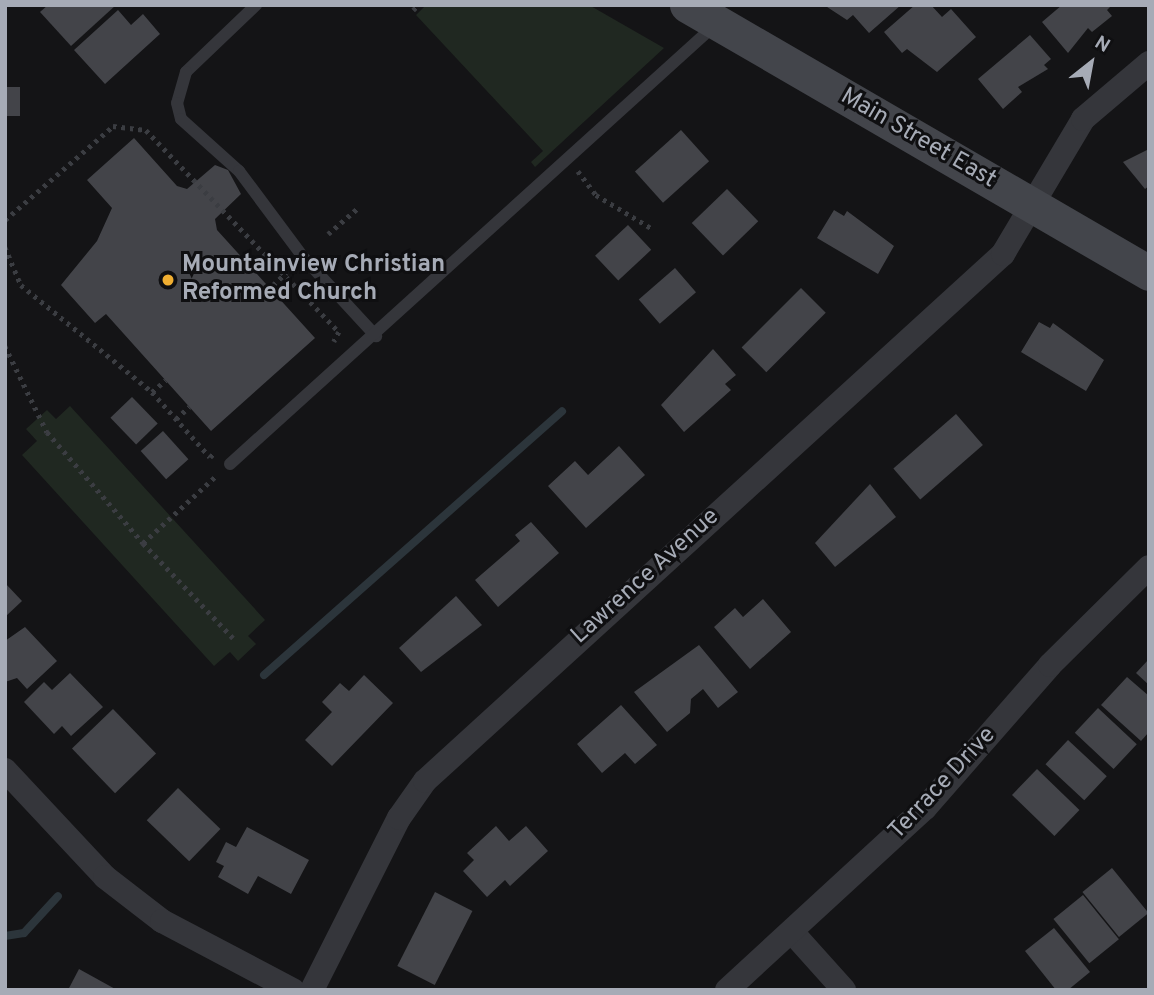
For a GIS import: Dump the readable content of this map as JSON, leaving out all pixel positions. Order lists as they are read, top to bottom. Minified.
{"streets":{"main road":["Main Street East"],"street":["Lawrence Avenue","Terrace Drive"]},"crossings":[["Main Street East","Lawrence Avenue"]],"places":["Mountainview Christian Reformed Church"],"north":"top right"}
